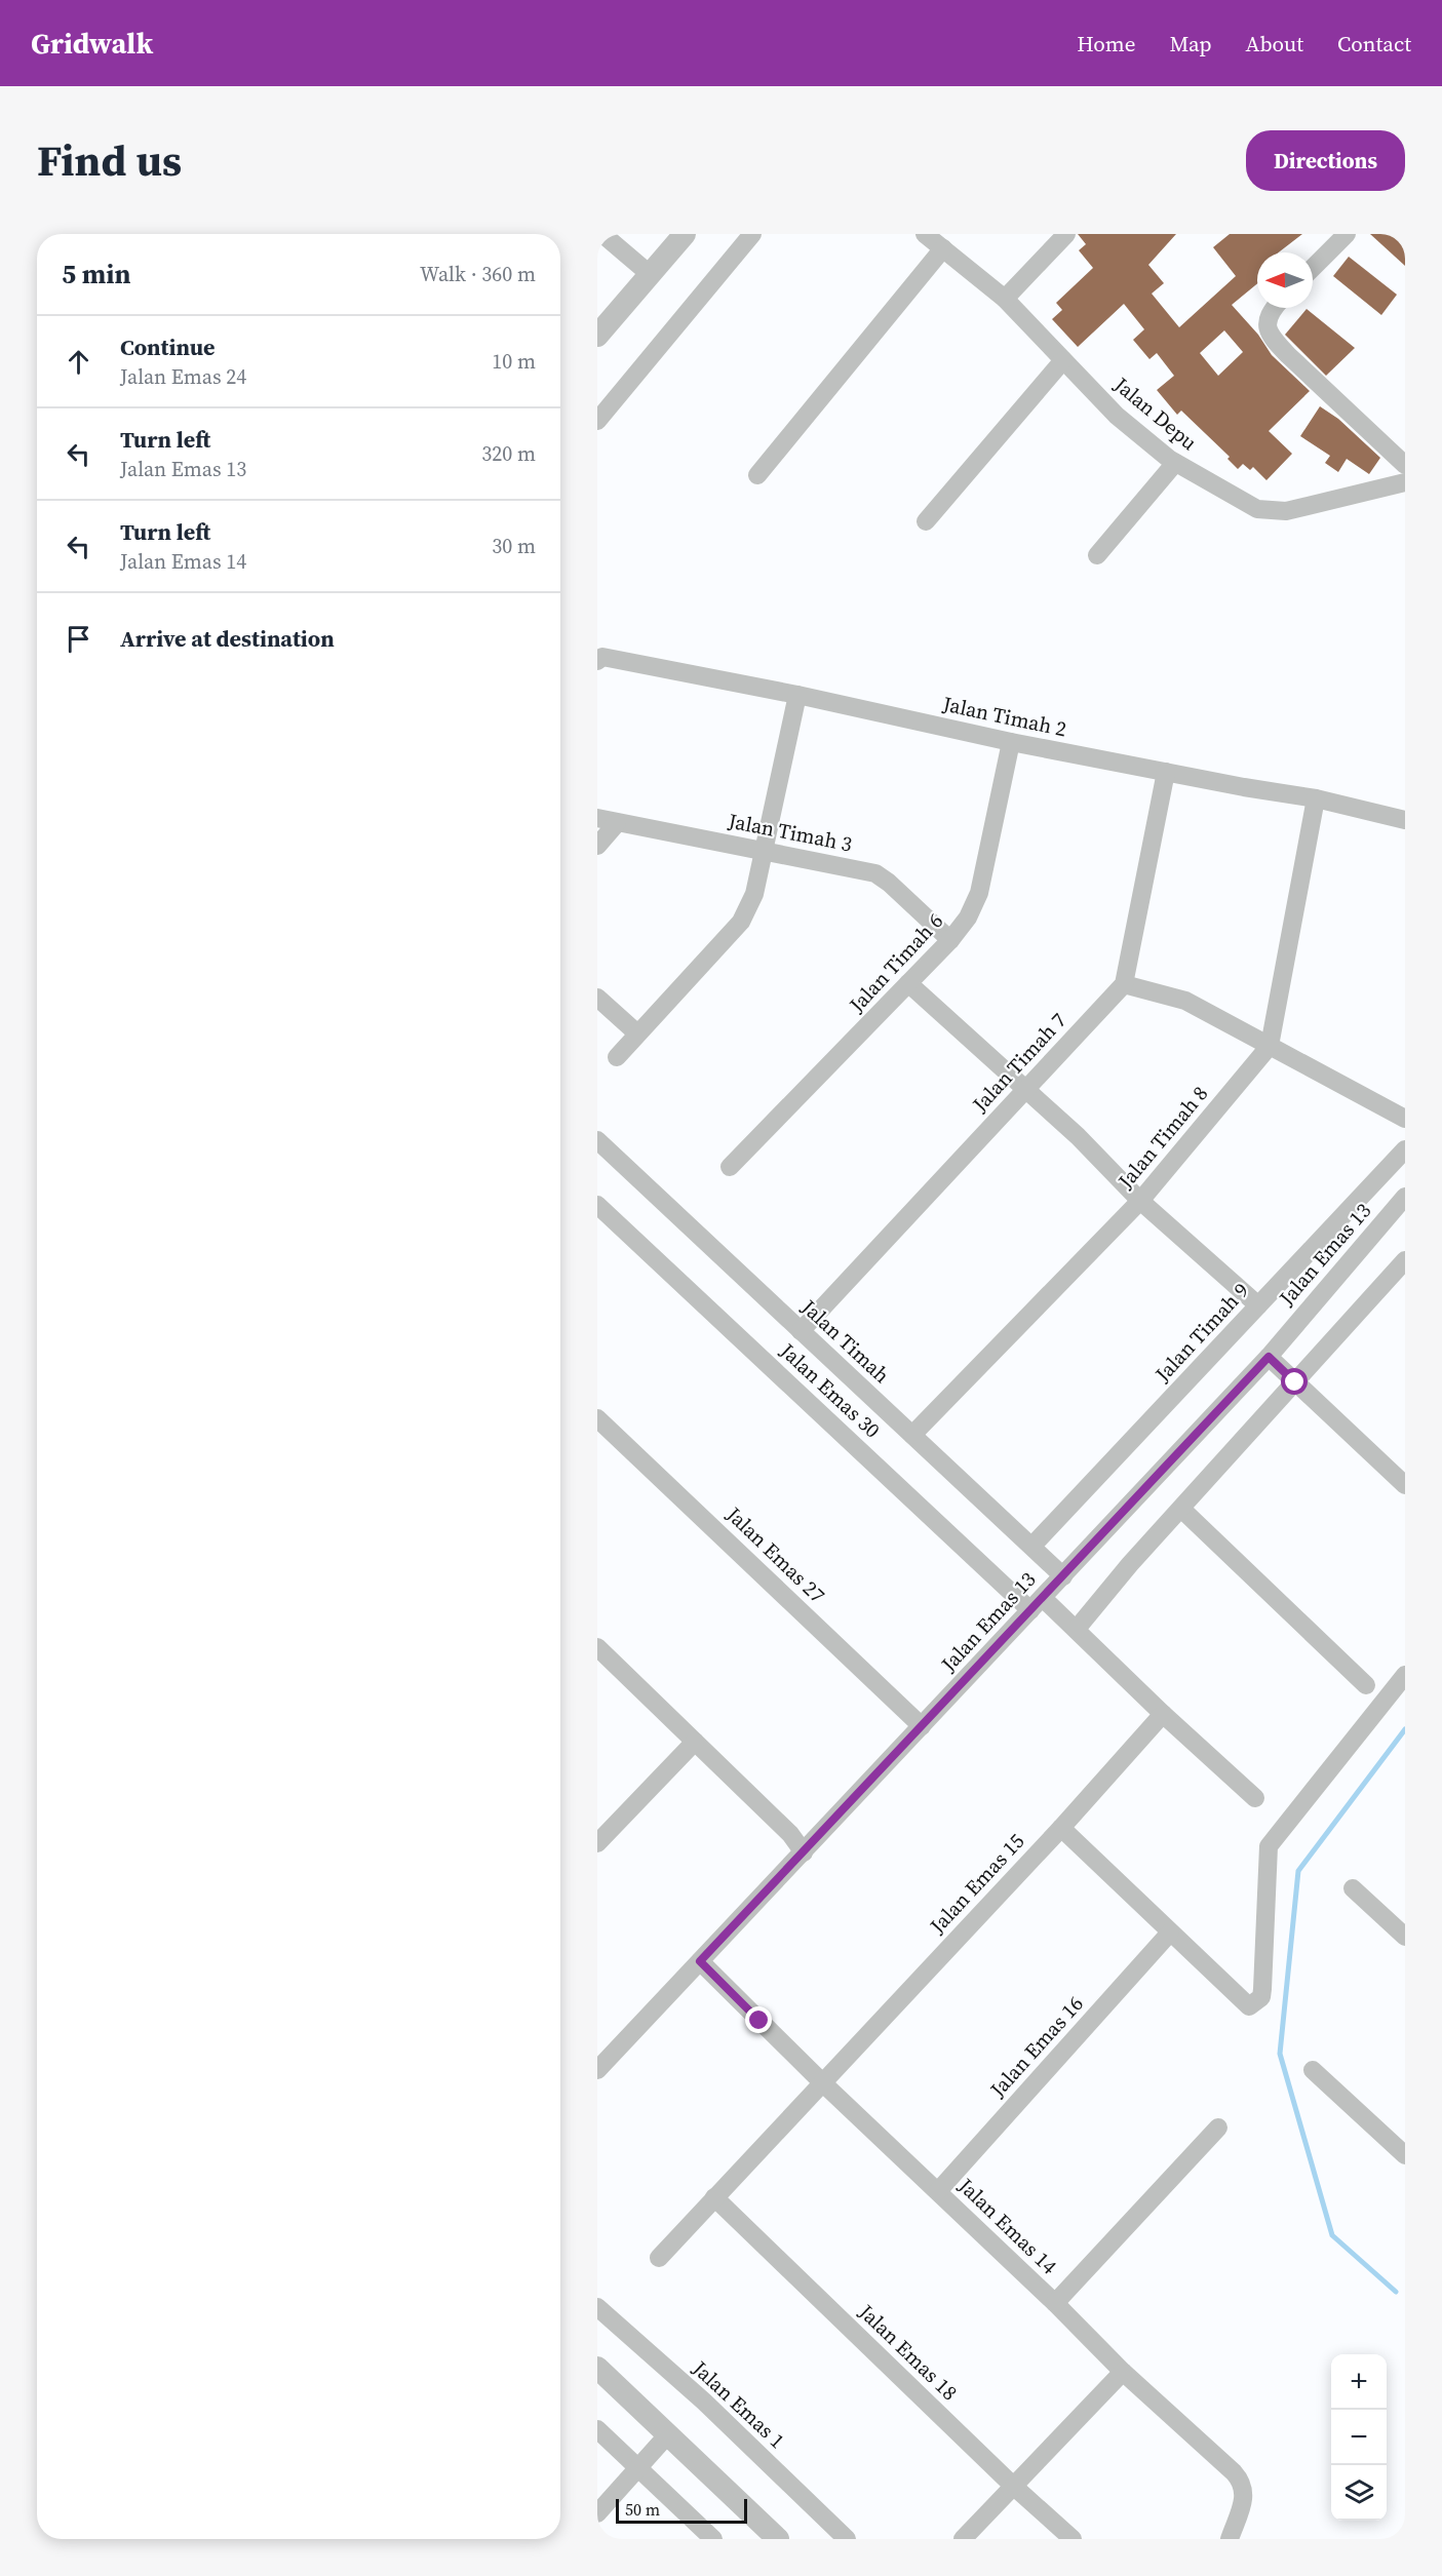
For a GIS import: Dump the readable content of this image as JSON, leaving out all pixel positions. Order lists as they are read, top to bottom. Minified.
{"streets":{"street":["Jalan Depu","Jalan Timah 2","Jalan Timah 3","Jalan Timah 6","Jalan Timah 7","Jalan Timah 8","Jalan Emas 13","Jalan Timah 9","Jalan Timah","Jalan Emas 30","Jalan Emas 27","Jalan Emas 15","Jalan Emas 16","Jalan Emas 14","Jalan Emas 18","Jalan Emas 1"]},"crossings":[["Jalan Timah 2","Jalan Timah 6"],["Jalan Timah 2","Jalan Timah 8"],["Jalan Timah 3","Jalan Timah 6"],["Jalan Timah 7","Jalan Timah"],["Jalan Timah 8","Jalan Timah"],["Jalan Emas 13","Jalan Timah"],["Jalan Emas 13","Jalan Emas 30"],["Jalan Emas 13","Jalan Emas 27"],["Jalan Emas 13","Jalan Emas 14"],["Jalan Timah 9","Jalan Timah"],["Jalan Emas 30","Jalan Emas 15"],["Jalan Emas 15","Jalan Emas 14"],["Jalan Emas 16","Jalan Emas 14"]],"scale_bar":"50 m","north":"left","page":{"header":"Gridwalk","nav":["Home","Map","About","Contact"],"title":"Find us","buttons":"Directions","heading":["5 min","Walk · 360 m"],"list":[["Continue","Jalan Emas 24","10 m"],["Turn left","Jalan Emas 13","320 m"],["Turn left","Jalan Emas 14","30 m"],"Arrive at destination"],"map_buttons":["+","−"],"scale":"50 m"}}
